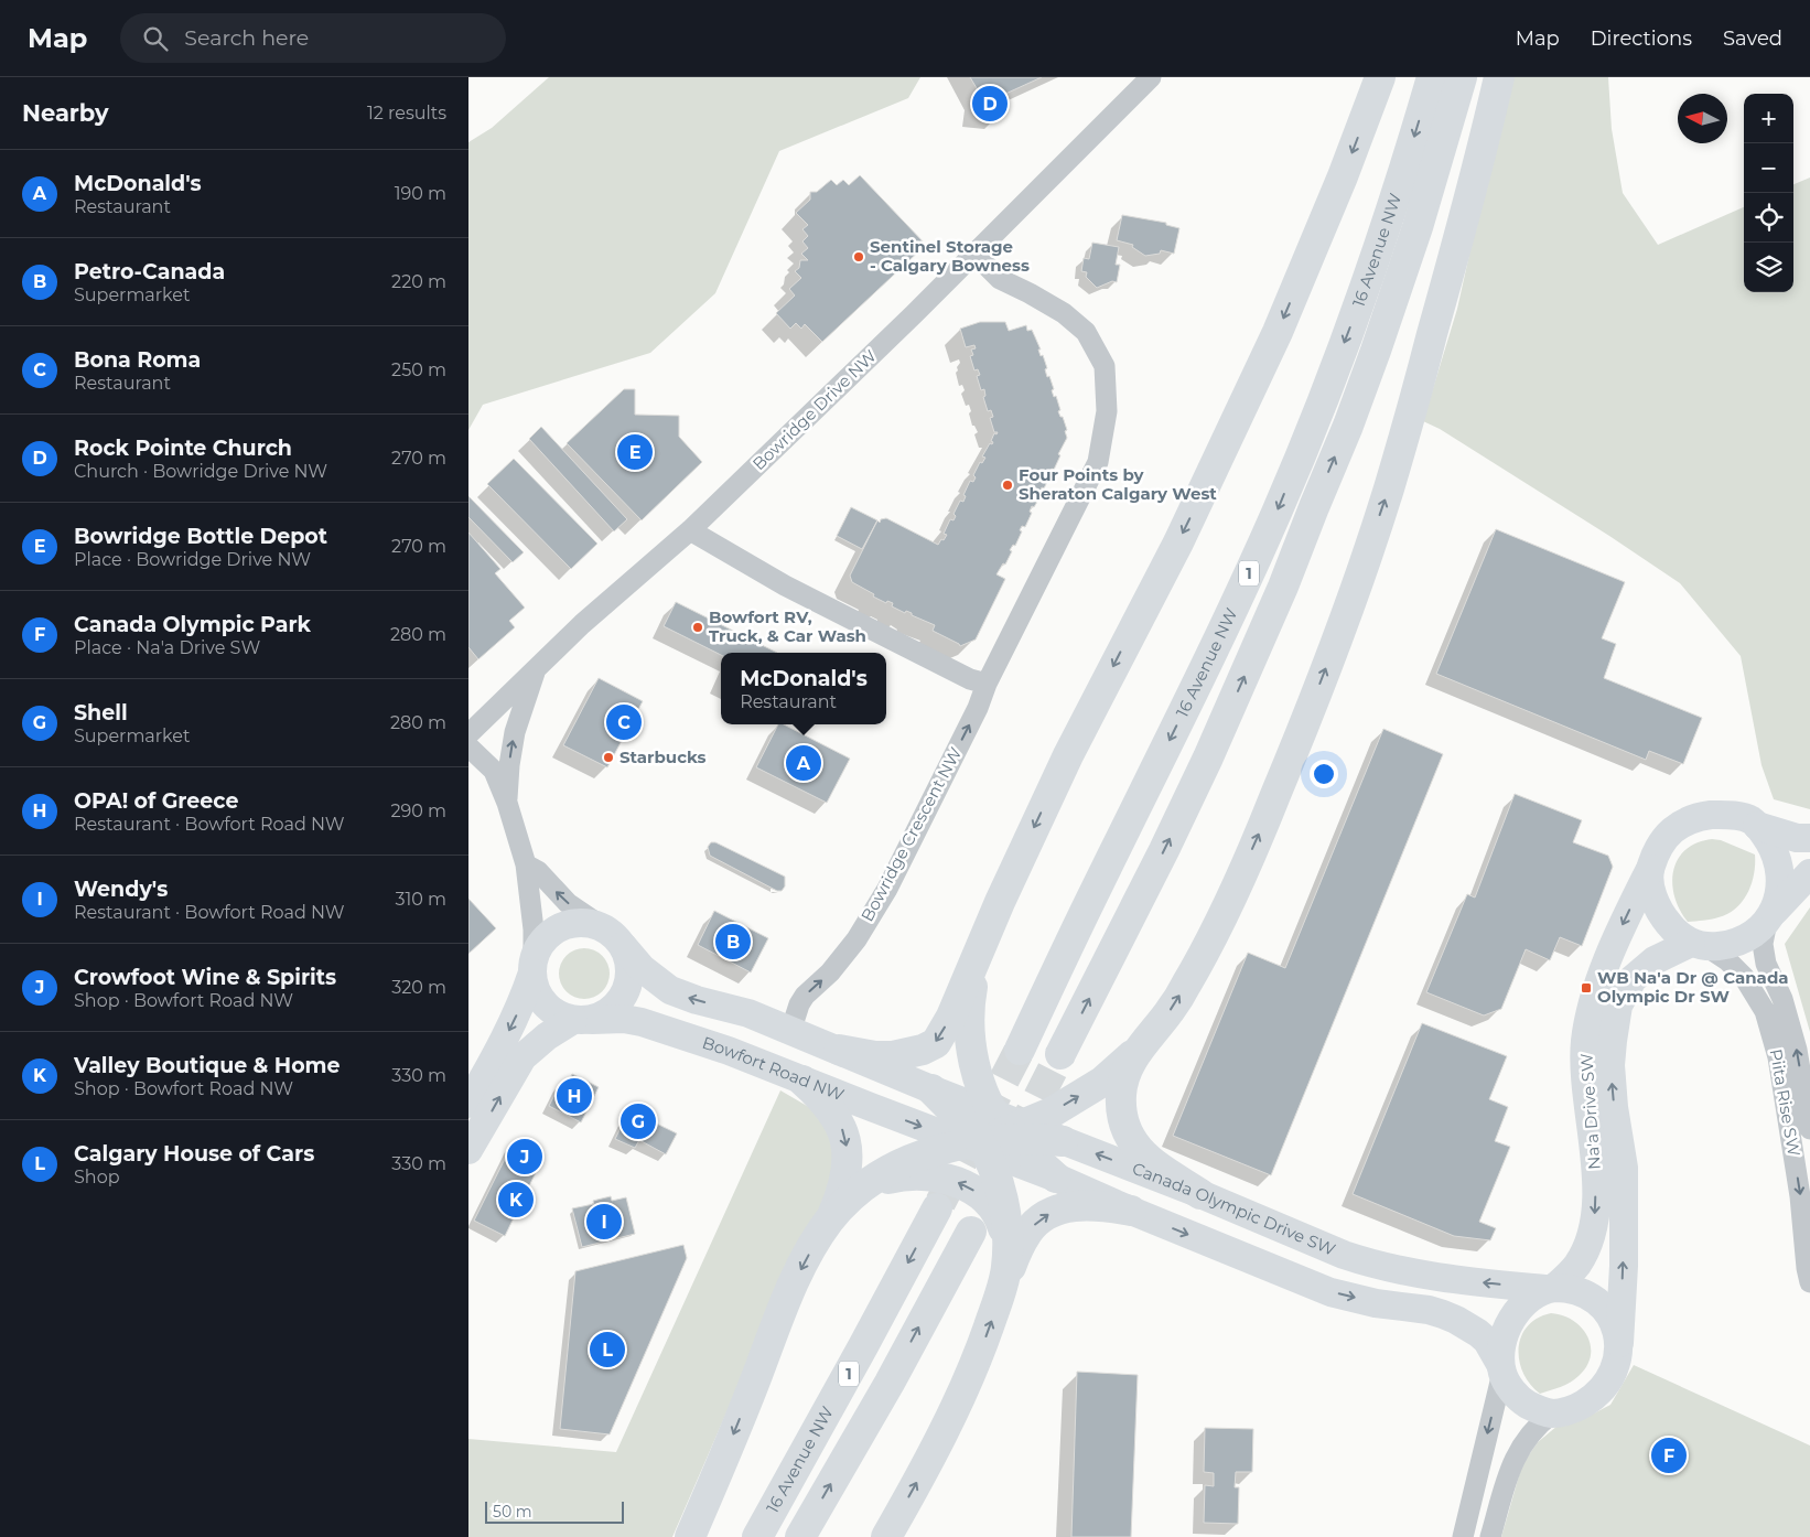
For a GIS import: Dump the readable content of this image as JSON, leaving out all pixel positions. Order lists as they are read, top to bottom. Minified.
{"streets":{"highway":["16 Avenue NW","1"],"street":["Bowridge Drive NW","Bowridge Crescent NW","Bowfort Road NW","Piita Rise SW","Na'a Drive SW","Canada Olympic Drive SW"]},"crossings":[["Bowridge Drive NW","Bowridge Crescent NW"],["Piita Rise SW","Na'a Drive SW"],["Na'a Drive SW","Canada Olympic Drive SW"]],"one_way":["Bowridge Crescent NW"],"places":{"other":["Sentinel Storage - Calgary Bowness","Four Points by Sheraton Calgary West","Bowfort RV, Truck, & Car Wash","Starbucks"],"transit":["WB Na'a Dr @ Canada Olympic Dr SW"]},"scale_bar":"50 m","north":"left","page":{"header":"Map","search":"Search here","nav":["Map","Directions","Saved"],"heading":["Nearby","12 results"],"pins":["D","E","C","A","B","H","G","J","K","I","L","F"],"map_buttons":["+","−"],"list":[{"mark":"A","name":"McDonald's","note":"Restaurant","value":"190 m"},{"mark":"B","name":"Petro-Canada","note":"Supermarket","value":"220 m"},{"mark":"C","name":"Bona Roma","note":"Restaurant","value":"250 m"},{"mark":"D","name":"Rock Pointe Church","note":"Church · Bowridge Drive NW","value":"270 m"},{"mark":"E","name":"Bowridge Bottle Depot","note":"Place · Bowridge Drive NW","value":"270 m"},{"mark":"F","name":"Canada Olympic Park","note":"Place · Na'a Drive SW","value":"280 m"},{"mark":"G","name":"Shell","note":"Supermarket","value":"280 m"},{"mark":"H","name":"OPA! of Greece","note":"Restaurant · Bowfort Road NW","value":"290 m"},{"mark":"I","name":"Wendy's","note":"Restaurant · Bowfort Road NW","value":"310 m"},{"mark":"J","name":"Crowfoot Wine & Spirits","note":"Shop · Bowfort Road NW","value":"320 m"},{"mark":"K","name":"Valley Boutique & Home","note":"Shop · Bowfort Road NW","value":"330 m"},{"mark":"L","name":"Calgary House of Cars","note":"Shop","value":"330 m"}],"popup":["McDonald's","Restaurant"],"scale":"50 m"}}
